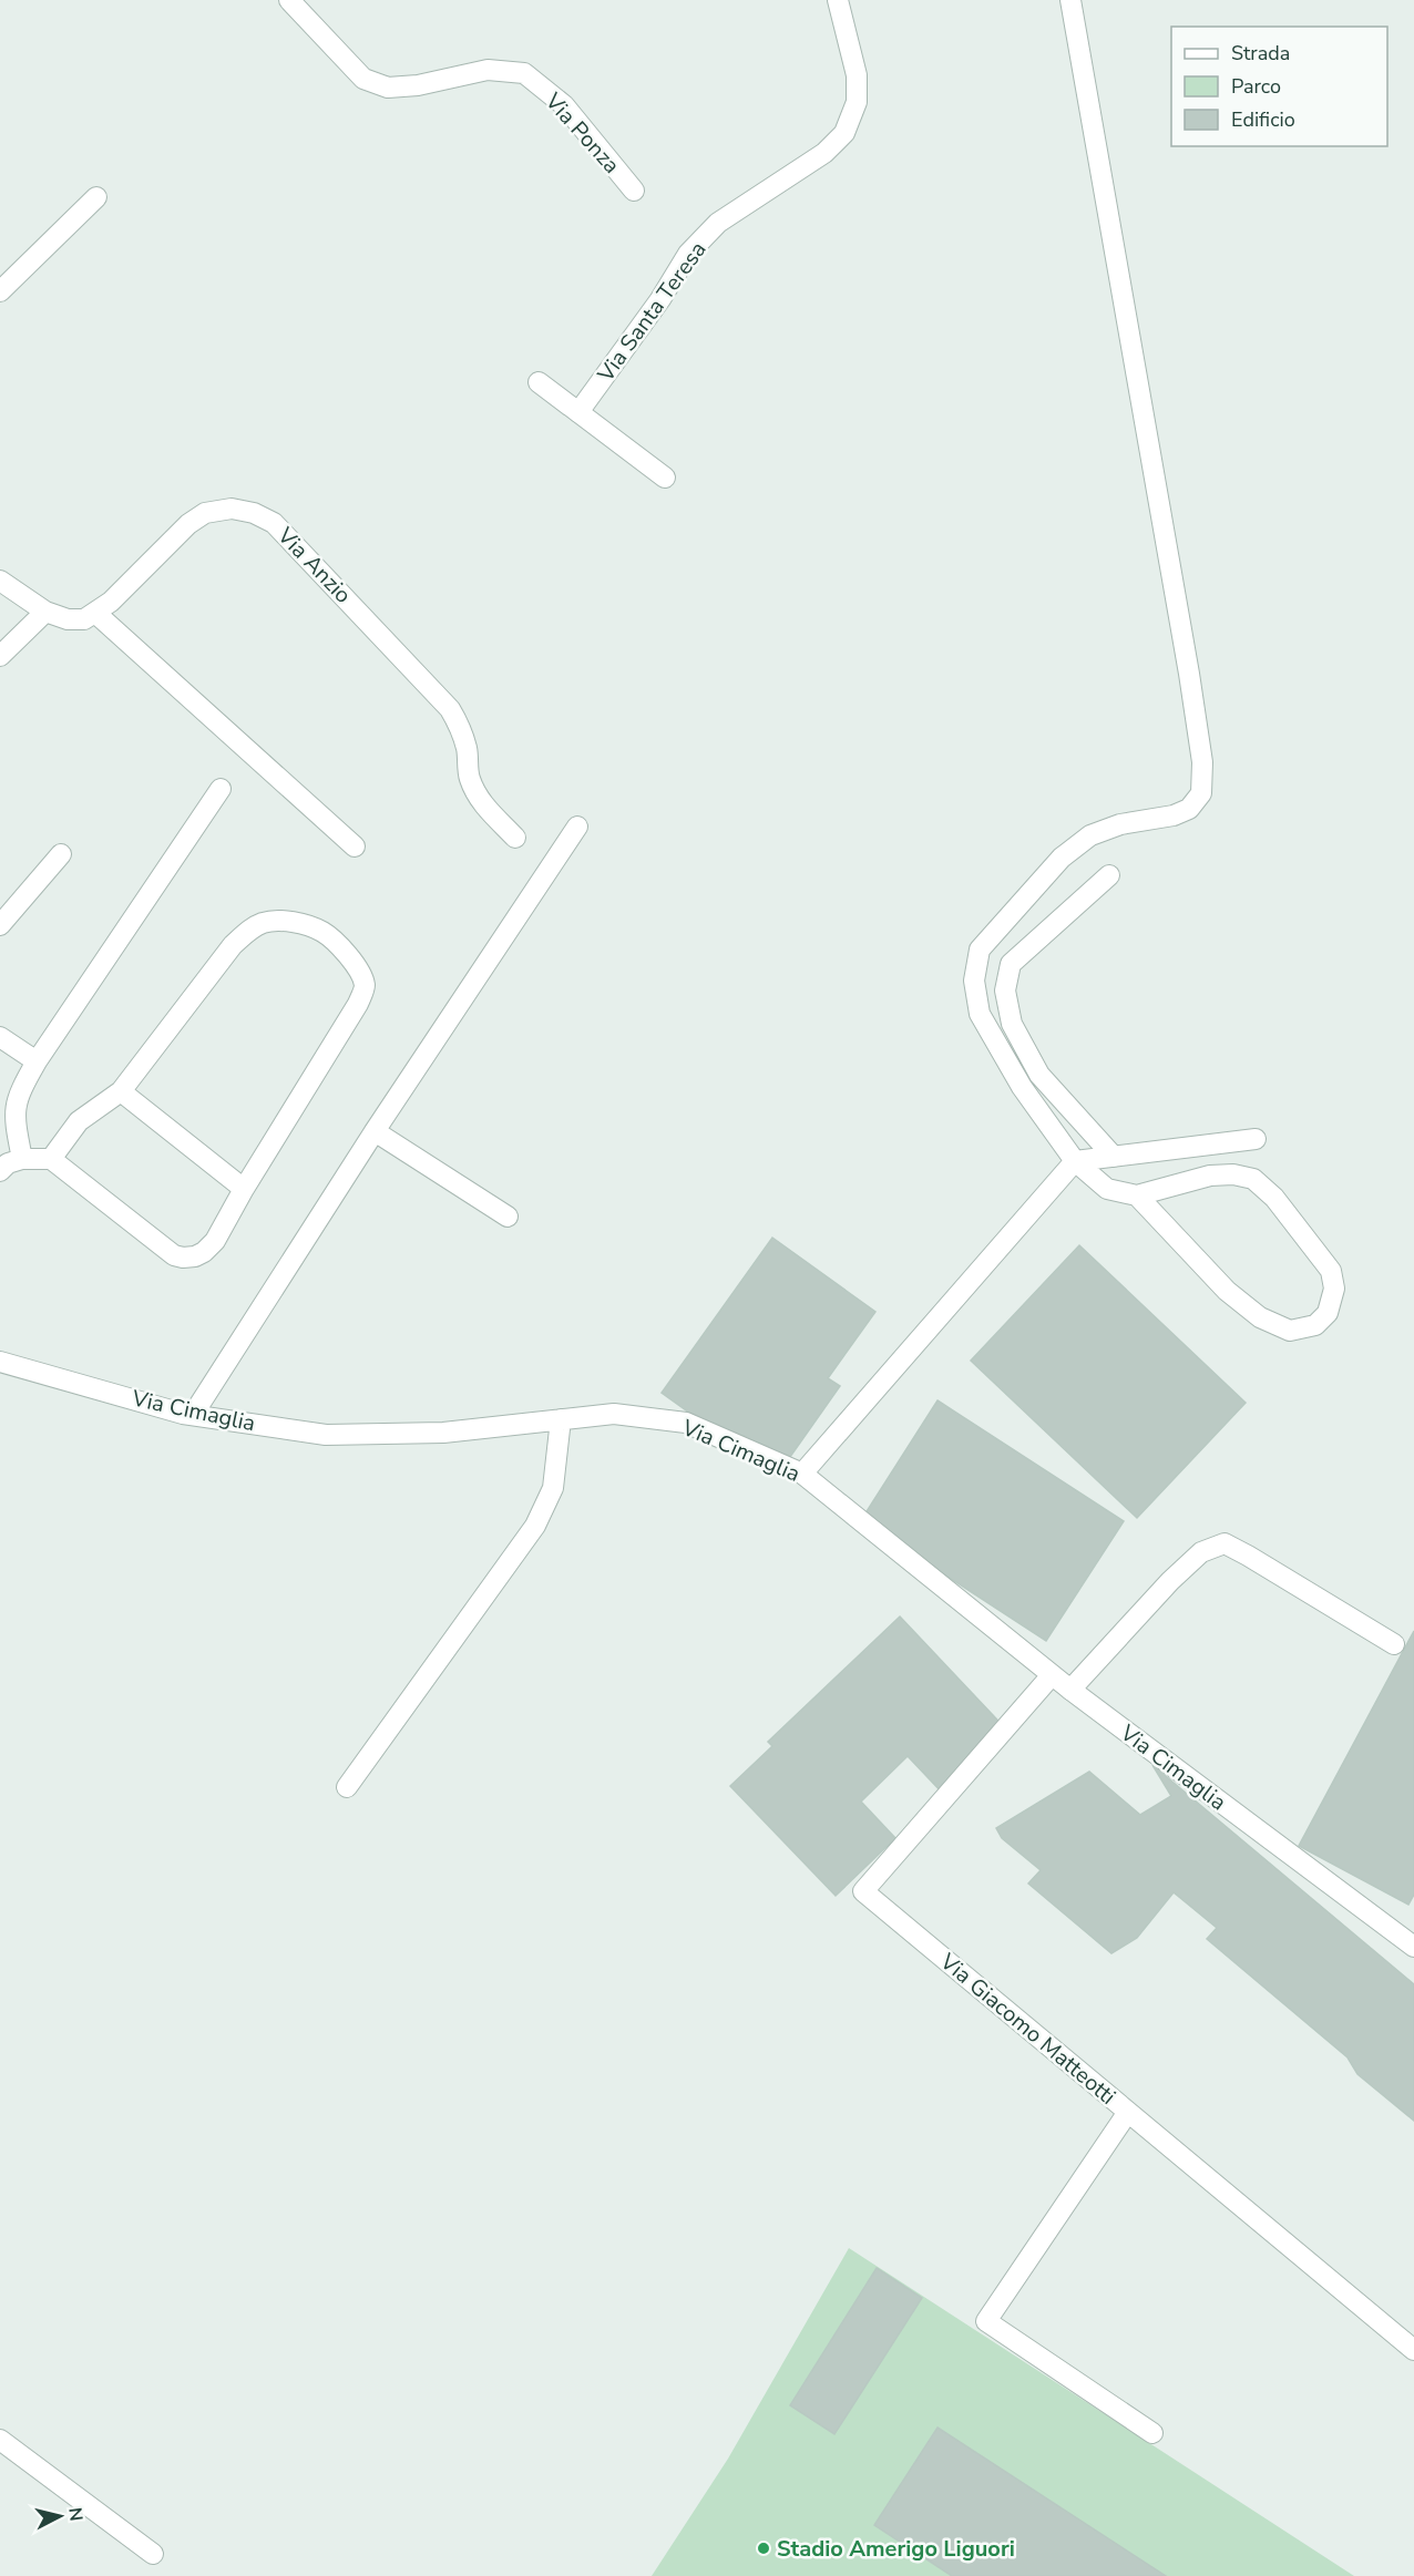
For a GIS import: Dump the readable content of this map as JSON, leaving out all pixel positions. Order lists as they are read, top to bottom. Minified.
{"streets":{"street":["Via Ponza","Via Santa Teresa","Via Anzio","Via Cimaglia","Via Giacomo Matteotti"]},"crossings":[["Via Cimaglia","Via Giacomo Matteotti"]],"places":["Stadio Amerigo Liguori"],"legend":["Strada","Parco","Edificio"],"north":"right"}
